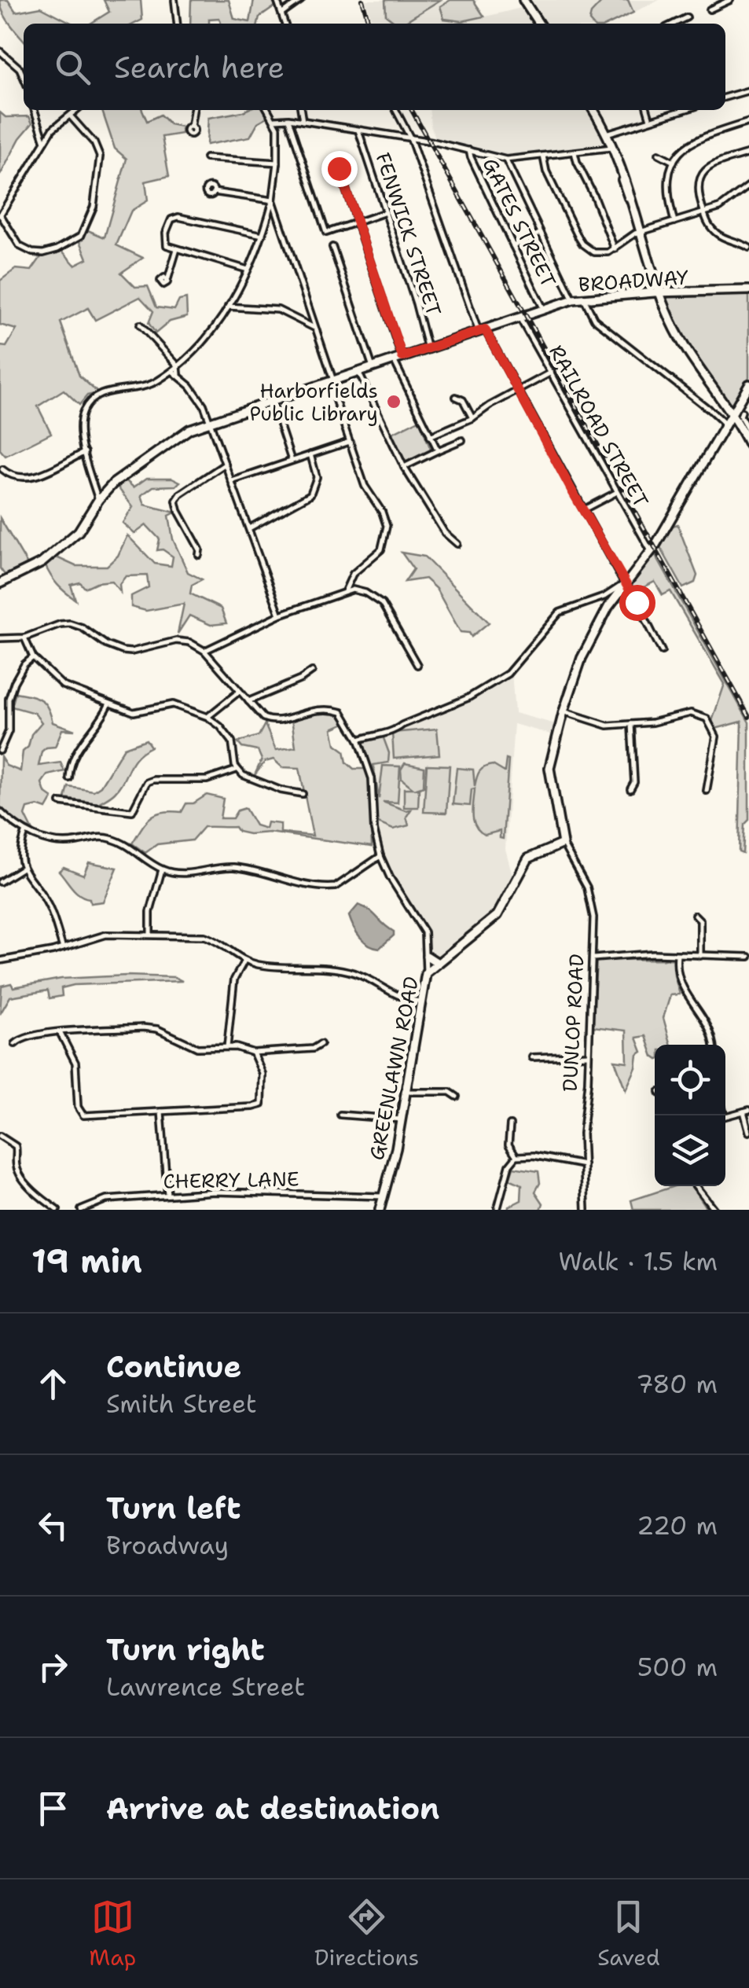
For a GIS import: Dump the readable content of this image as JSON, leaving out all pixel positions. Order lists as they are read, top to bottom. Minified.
{"streets":{"main road":["BROADWAY","GREENLAWN ROAD"],"street":["GATES STREET","FENWICK STREET","RAILROAD STREET","DUNLOP ROAD","CHERRY LANE"]},"crossings":[["GATES STREET","BROADWAY"],["FENWICK STREET","BROADWAY"],["BROADWAY","RAILROAD STREET"],["DUNLOP ROAD","GREENLAWN ROAD"],["GREENLAWN ROAD","CHERRY LANE"]],"places":["Harborfields Public Library"],"page":{"search":"Search here","heading":["19 min","Walk · 1.5 km"],"list":[["Continue","Smith Street","780 m"],["Turn left","Broadway","220 m"],["Turn right","Lawrence Street","500 m"],"Arrive at destination"],"nav":["Map","Directions","Saved"]}}
